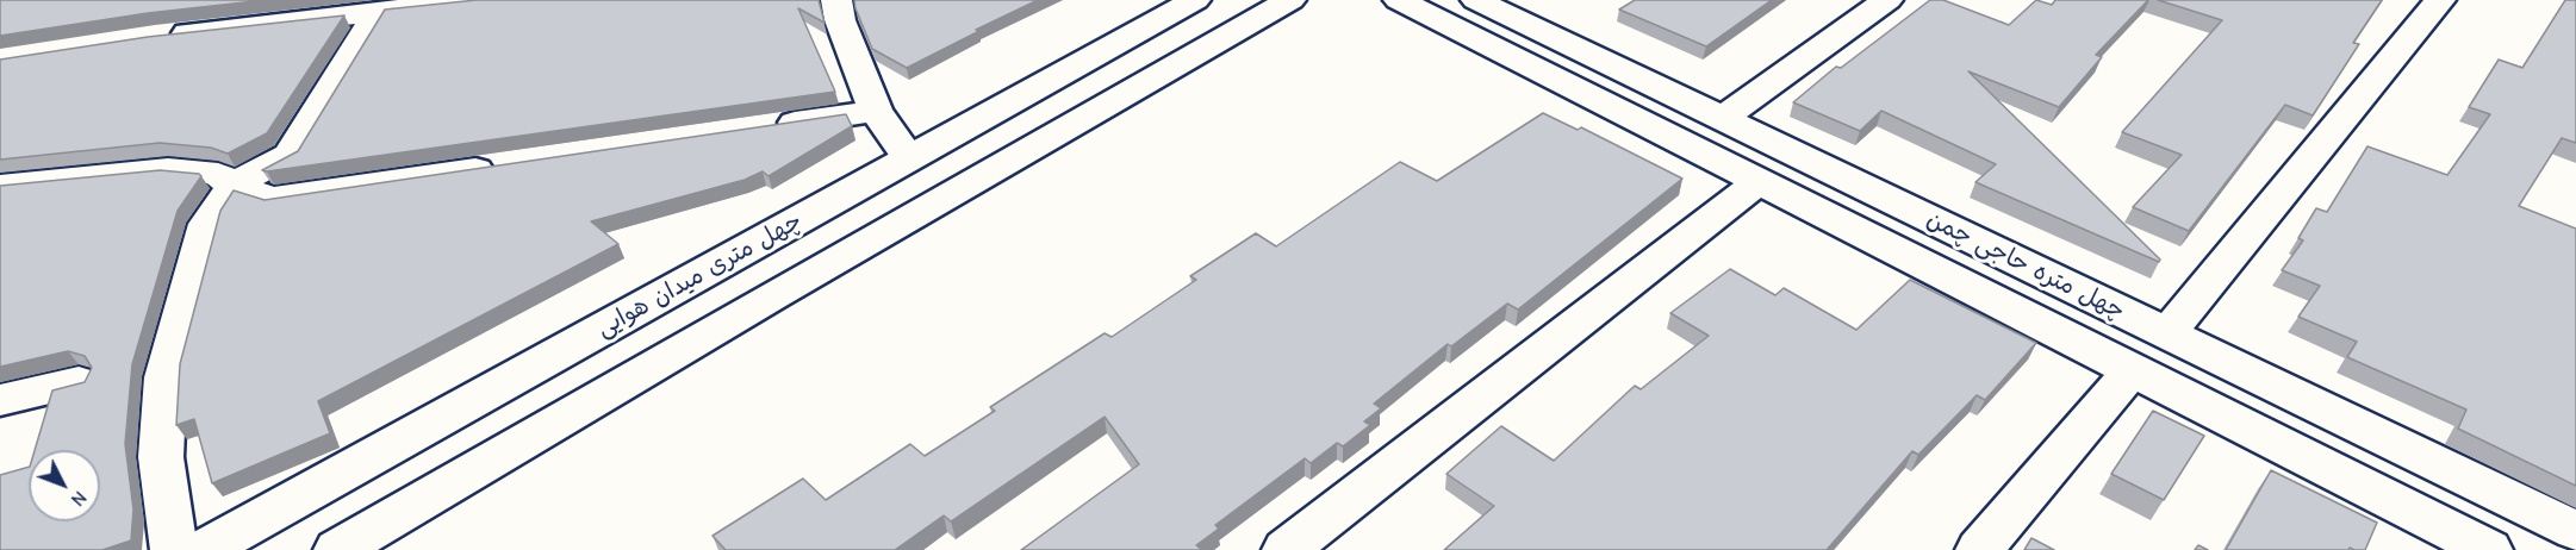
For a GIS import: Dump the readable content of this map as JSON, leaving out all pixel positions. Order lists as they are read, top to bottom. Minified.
{"streets":{"street":["چهل متره حاجی چمن","چهل متری میدان هوایی"]},"north":"bottom right"}
